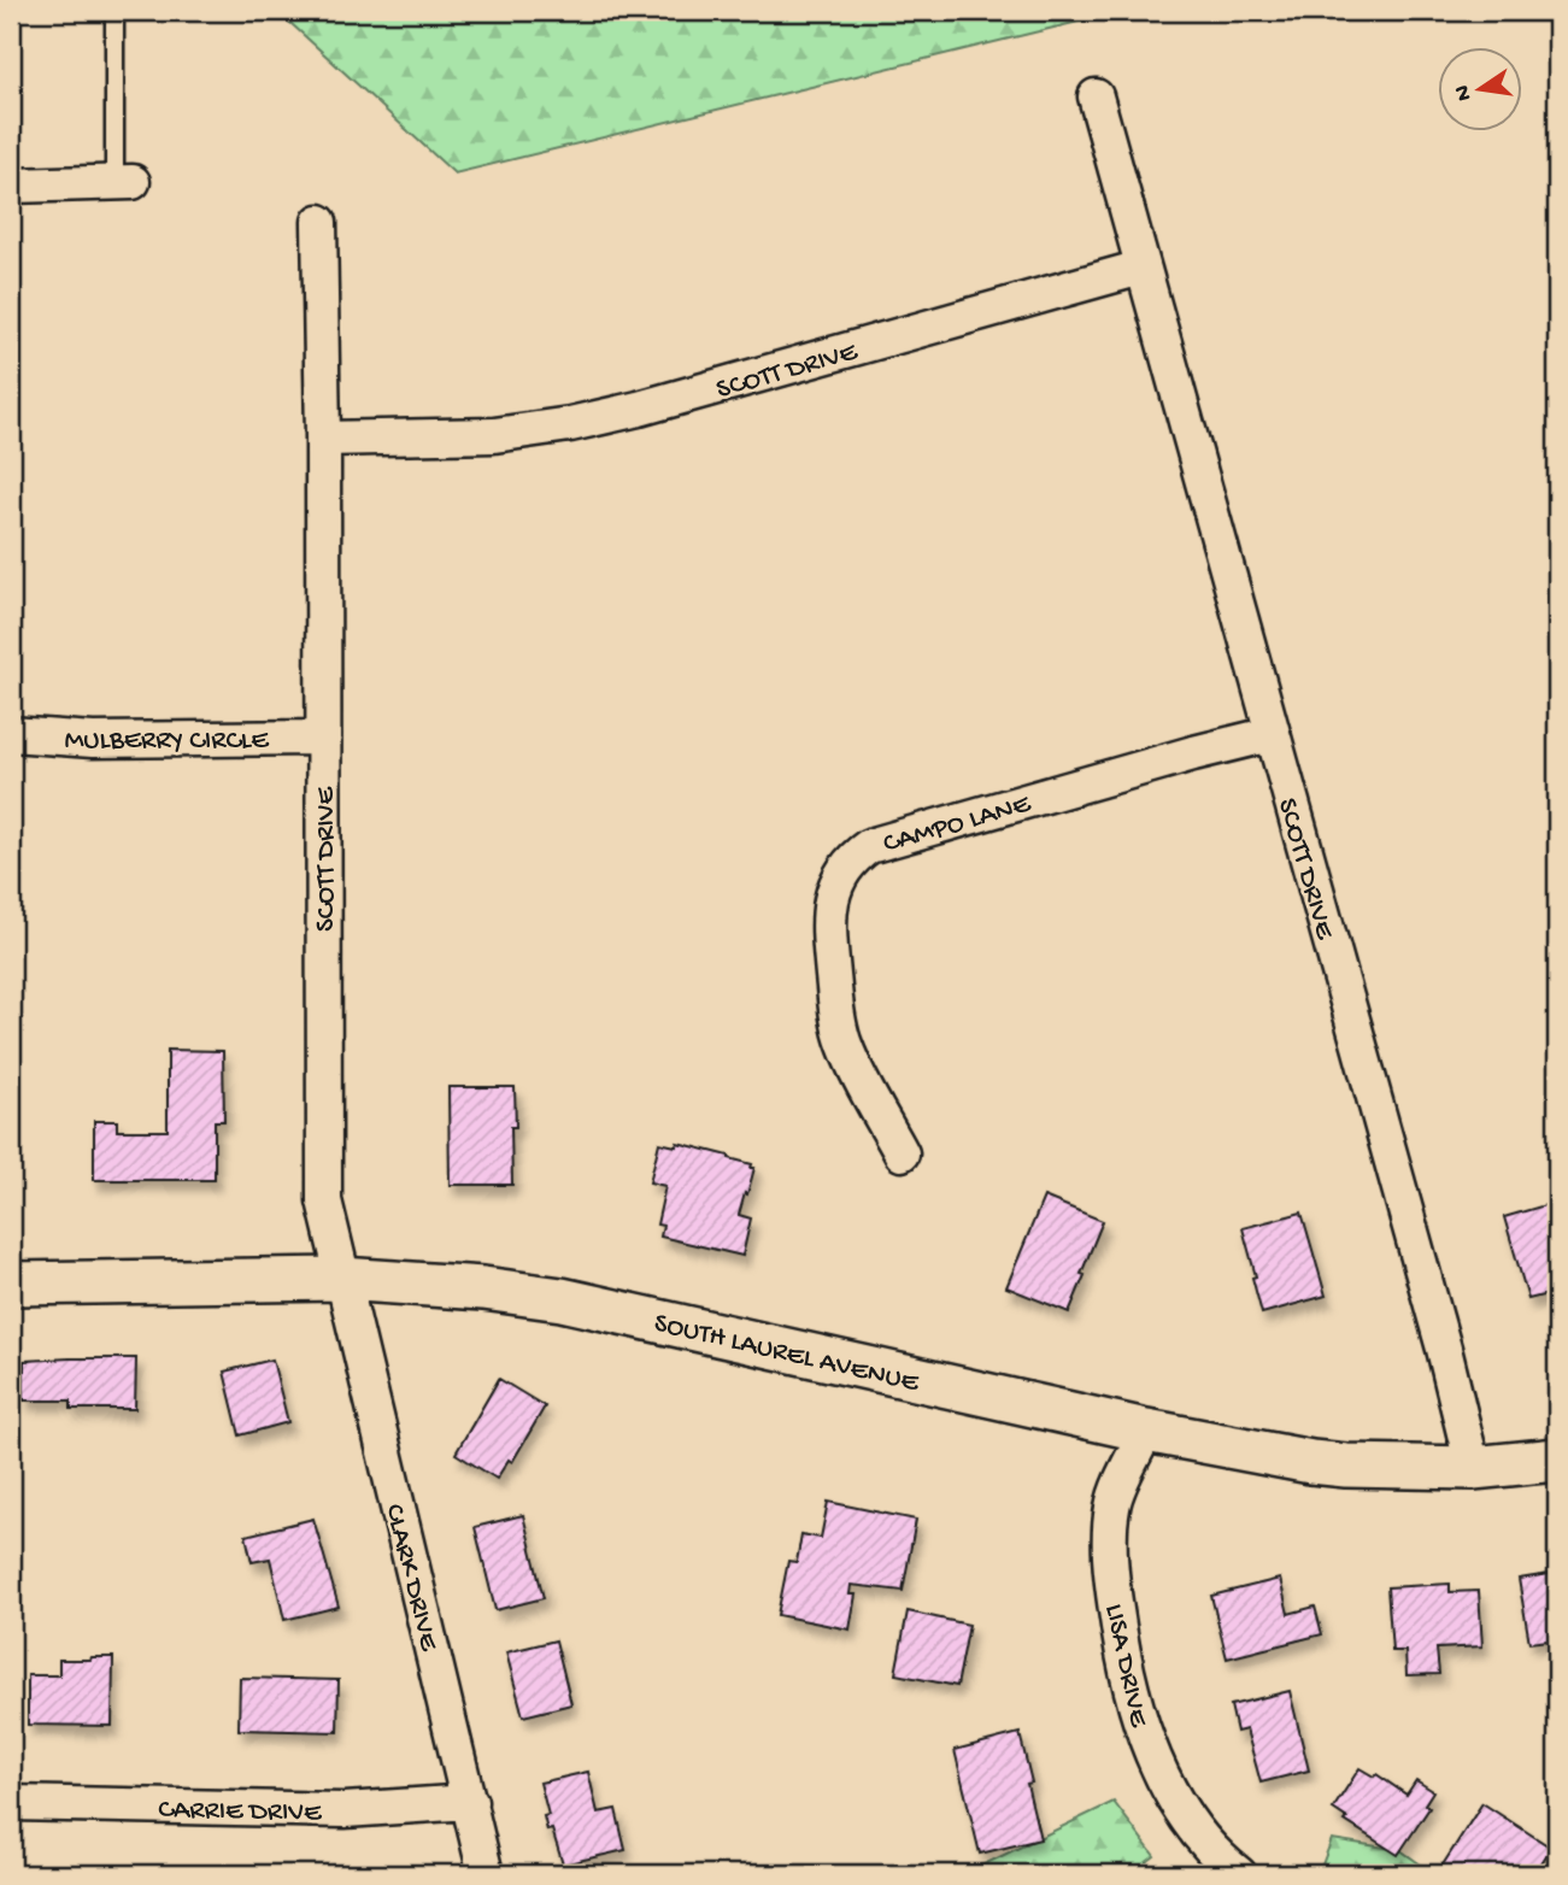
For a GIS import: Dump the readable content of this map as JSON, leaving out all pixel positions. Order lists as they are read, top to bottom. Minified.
{"streets":{"street":["SCOTT DRIVE","MULBERRY CIRCLE","CAMPO LANE","SOUTH LAUREL AVENUE","CLARK DRIVE","LISA DRIVE","CARRIE DRIVE"]},"crossings":[["SCOTT DRIVE","MULBERRY CIRCLE"],["SCOTT DRIVE","CAMPO LANE"],["SCOTT DRIVE","SOUTH LAUREL AVENUE"],["SCOTT DRIVE","CLARK DRIVE"],["SOUTH LAUREL AVENUE","CLARK DRIVE"],["SOUTH LAUREL AVENUE","LISA DRIVE"],["CLARK DRIVE","CARRIE DRIVE"]],"north":"left"}
